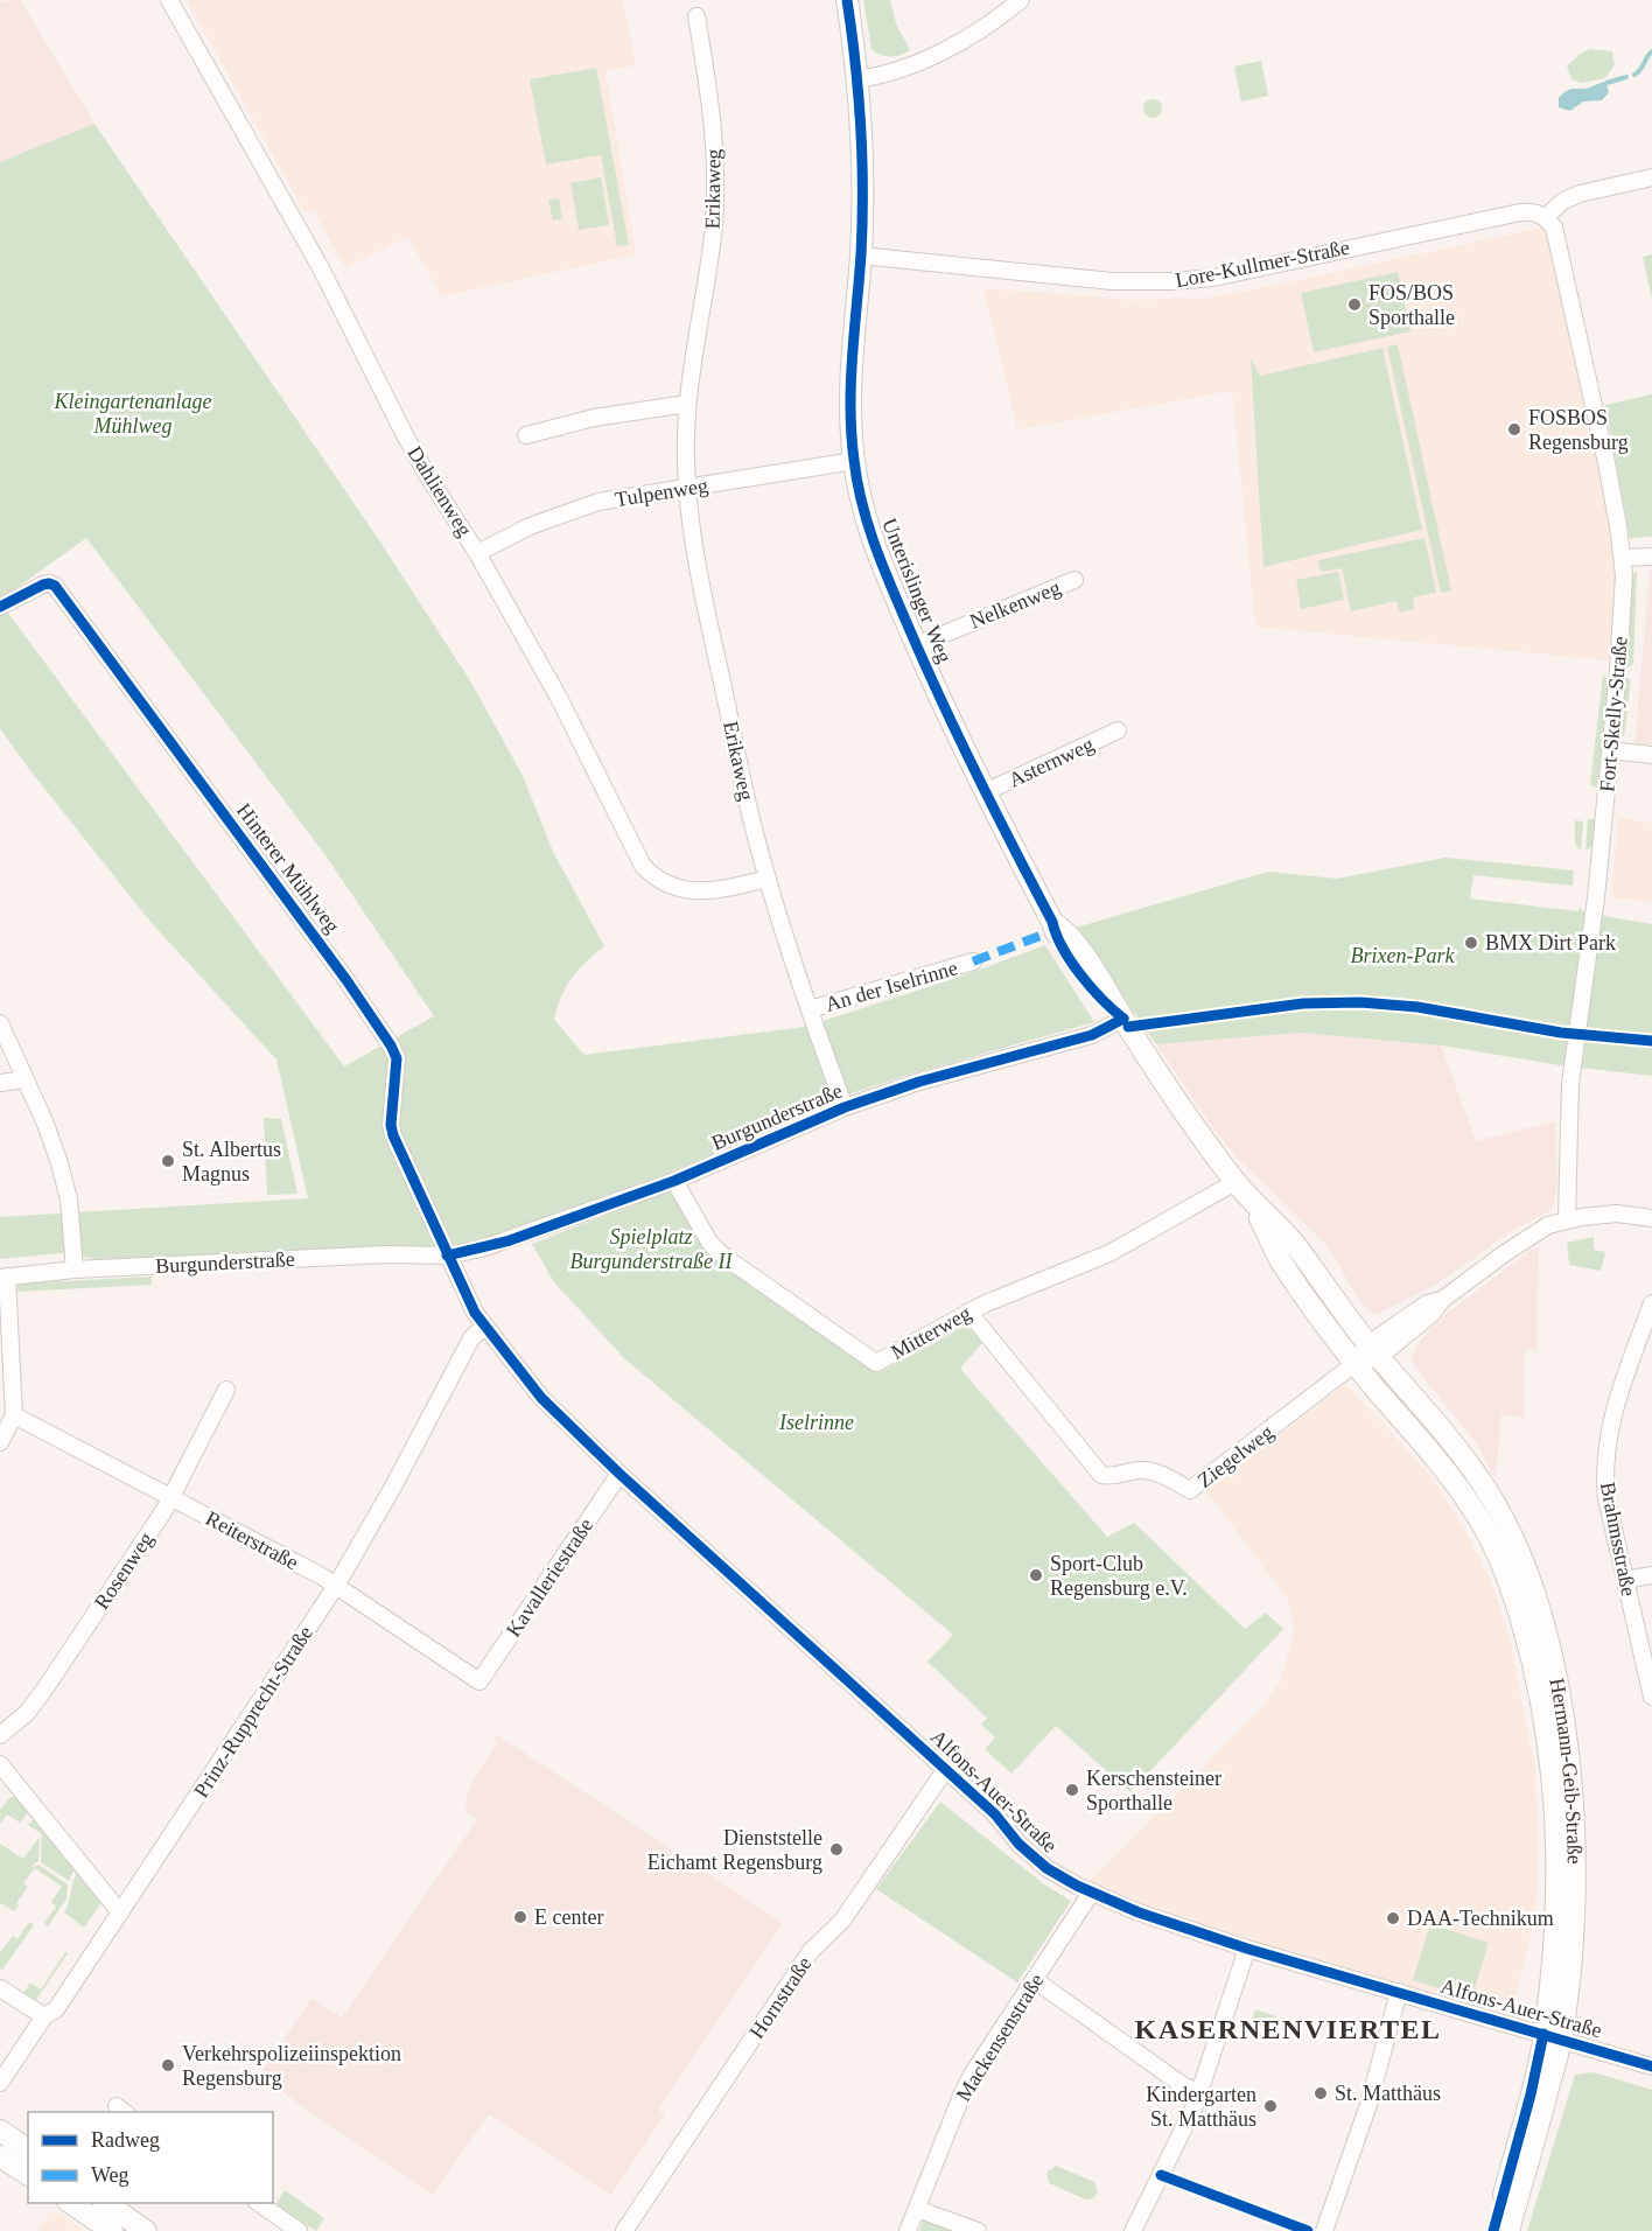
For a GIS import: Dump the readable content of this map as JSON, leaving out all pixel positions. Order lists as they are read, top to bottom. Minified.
{"streets":{"street":["Erikaweg","Lore-Kullmer-Straße","Dahlienweg","Tulpenweg","Unterislinger Weg","Nelkenweg","Fort-Skelly-Straße","Asternweg","Hinterer Mühlweg","An der Iselrinne","Burgunderstraße","Mitterweg","Ziegelweg","Brahmsstraße","Reiterstraße","Rosenweg","Kavalleriestraße","Prinz-Rupprecht-Straße","Hermann-Geib-Straße","Alfons-Auer-Straße","Hornstraße","Mackensenstraße"]},"crossings":[["Erikaweg","Dahlienweg"],["Erikaweg","Tulpenweg"],["Erikaweg","An der Iselrinne"],["Erikaweg","Burgunderstraße"],["Lore-Kullmer-Straße","Unterislinger Weg"],["Lore-Kullmer-Straße","Fort-Skelly-Straße"],["Dahlienweg","Tulpenweg"],["Tulpenweg","Unterislinger Weg"],["Unterislinger Weg","Nelkenweg"],["Unterislinger Weg","Asternweg"],["Unterislinger Weg","Burgunderstraße"],["Unterislinger Weg","Hermann-Geib-Straße"],["Hinterer Mühlweg","Burgunderstraße"],["Hinterer Mühlweg","Alfons-Auer-Straße"],["Burgunderstraße","Mitterweg"],["Burgunderstraße","Hermann-Geib-Straße"],["Burgunderstraße","Alfons-Auer-Straße"],["Mitterweg","Ziegelweg"],["Mitterweg","Hermann-Geib-Straße"],["Ziegelweg","Hermann-Geib-Straße"],["Reiterstraße","Rosenweg"],["Reiterstraße","Kavalleriestraße"],["Reiterstraße","Prinz-Rupprecht-Straße"],["Kavalleriestraße","Alfons-Auer-Straße"],["Prinz-Rupprecht-Straße","Alfons-Auer-Straße"],["Hermann-Geib-Straße","Alfons-Auer-Straße"],["Alfons-Auer-Straße","Hornstraße"],["Alfons-Auer-Straße","Mackensenstraße"]],"districts":["KASERNENVIERTEL"],"parks":["Kleingartenanlage Mühlweg","Brixen-Park","Spielplatz Burgunderstraße II","Iselrinne"],"places":["FOS/BOS Sporthalle","FOSBOS Regensburg","BMX Dirt Park","St. Albertus Magnus","Sport-Club Regensburg e.V.","Kerschensteiner Sporthalle","Dienststelle Eichamt Regensburg","E center","DAA-Technikum","Verkehrspolizeiinspektion Regensburg","St. Matthäus","Kindergarten St. Matthäus"],"legend":["Radweg","Weg"]}
